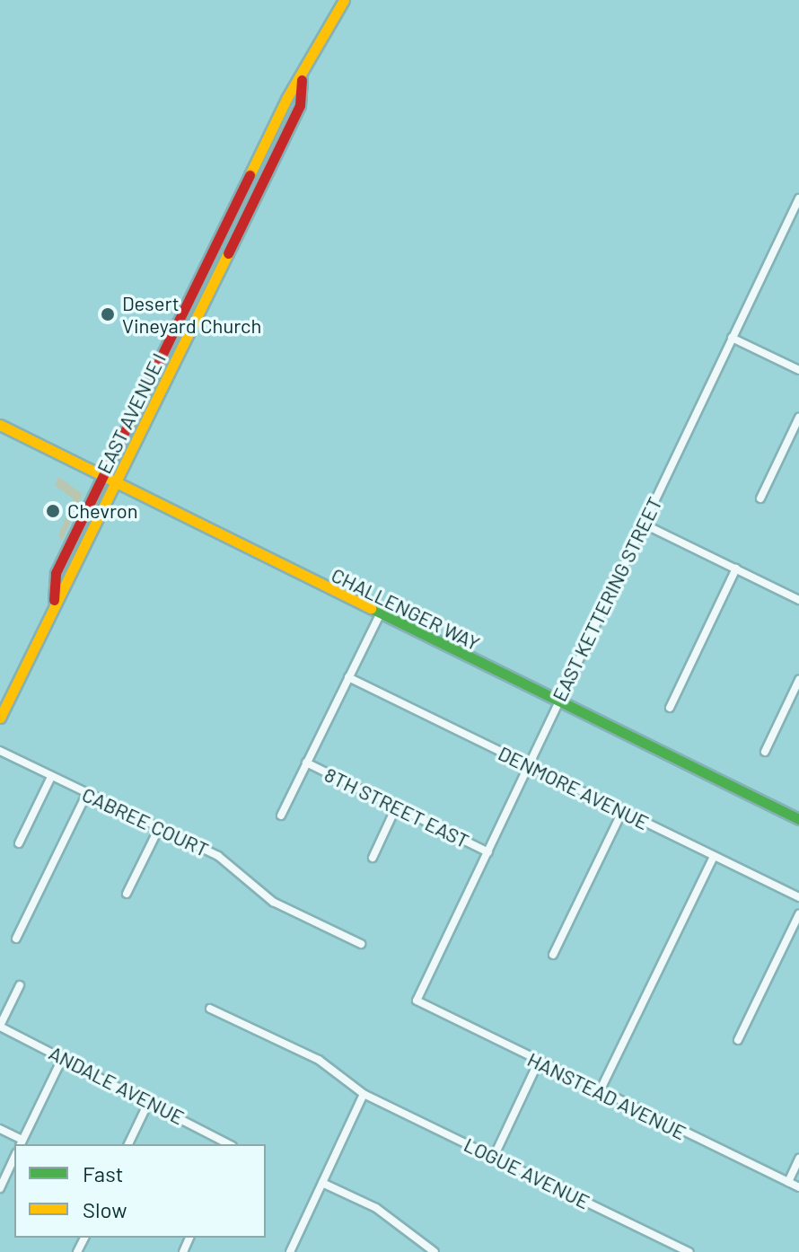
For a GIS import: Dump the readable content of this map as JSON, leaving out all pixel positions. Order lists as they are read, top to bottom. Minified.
{"streets":{"main road":["EAST AVENUE I","CHALLENGER WAY"],"street":["EAST KETTERING STREET","DENMORE AVENUE","8TH STREET EAST","CABREE COURT","ANDALE AVENUE","HANSTEAD AVENUE","LOGUE AVENUE"]},"crossings":[["EAST AVENUE I","CHALLENGER WAY"],["EAST KETTERING STREET","CHALLENGER WAY"],["EAST KETTERING STREET","DENMORE AVENUE"],["EAST KETTERING STREET","8TH STREET EAST"],["EAST KETTERING STREET","HANSTEAD AVENUE"]],"places":["Desert Vineyard Church","Chevron"],"legend":["Fast","Slow"]}
